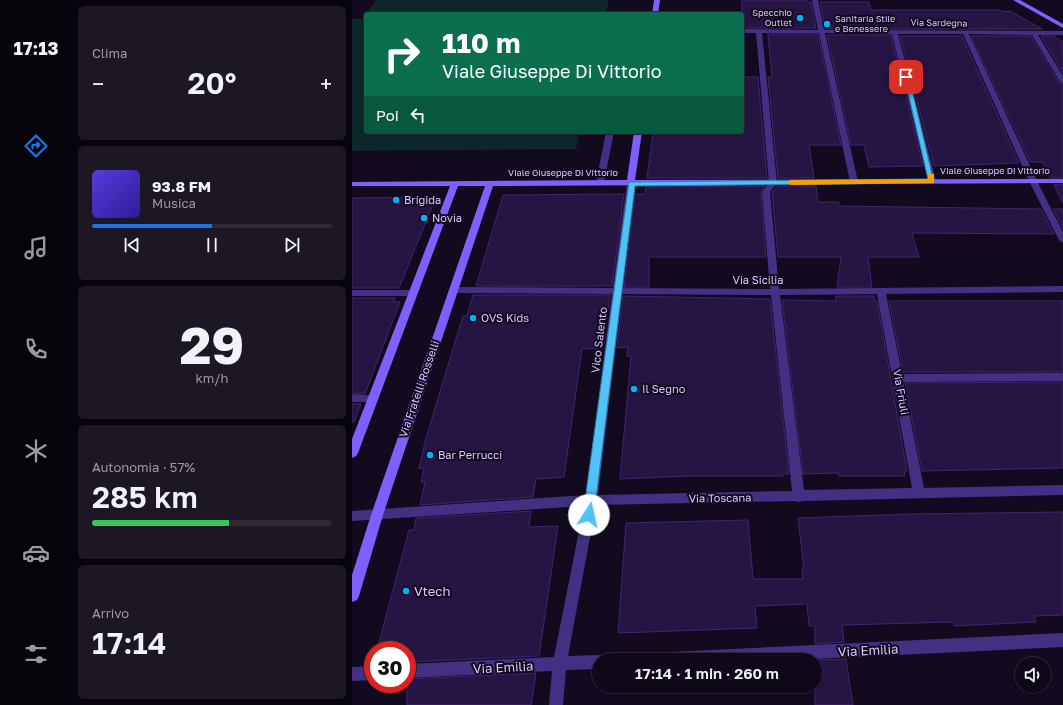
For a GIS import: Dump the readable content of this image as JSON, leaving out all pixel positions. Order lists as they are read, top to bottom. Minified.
{"streets":{"street":["Via Sardegna","Viale Giuseppe Di Vittorio","Via Sicilia","Vico Salento","Via Fratelli Rosselli","Via Friuli","Via Toscana","Via Emilia"]},"crossings":[["Viale Giuseppe Di Vittorio","Vico Salento"],["Viale Giuseppe Di Vittorio","Via Fratelli Rosselli"],["Via Sicilia","Vico Salento"],["Via Sicilia","Via Fratelli Rosselli"],["Via Sicilia","Via Friuli"],["Vico Salento","Via Toscana"],["Vico Salento","Via Emilia"],["Via Fratelli Rosselli","Via Toscana"],["Via Friuli","Via Toscana"]],"places":["Specchio Outlet","Sanitaria Stile e Benessere","Brigida","Novia","OVS Kids","Il Segno","Bar Perrucci","Vtech"],"page":{"tabs":"17:13","tile":["Clima",["29","km/h"],["Autonomia · 57%","285 km"],["Arrivo","17:14"]],"turn":["110 m","Viale Giuseppe Di Vittorio"],"heat":["−","20°","+"],"then":"Poi","song":["93.8 FM","Musica"],"limit":"30","trip":"17:14 · 1 min · 260 m"}}
